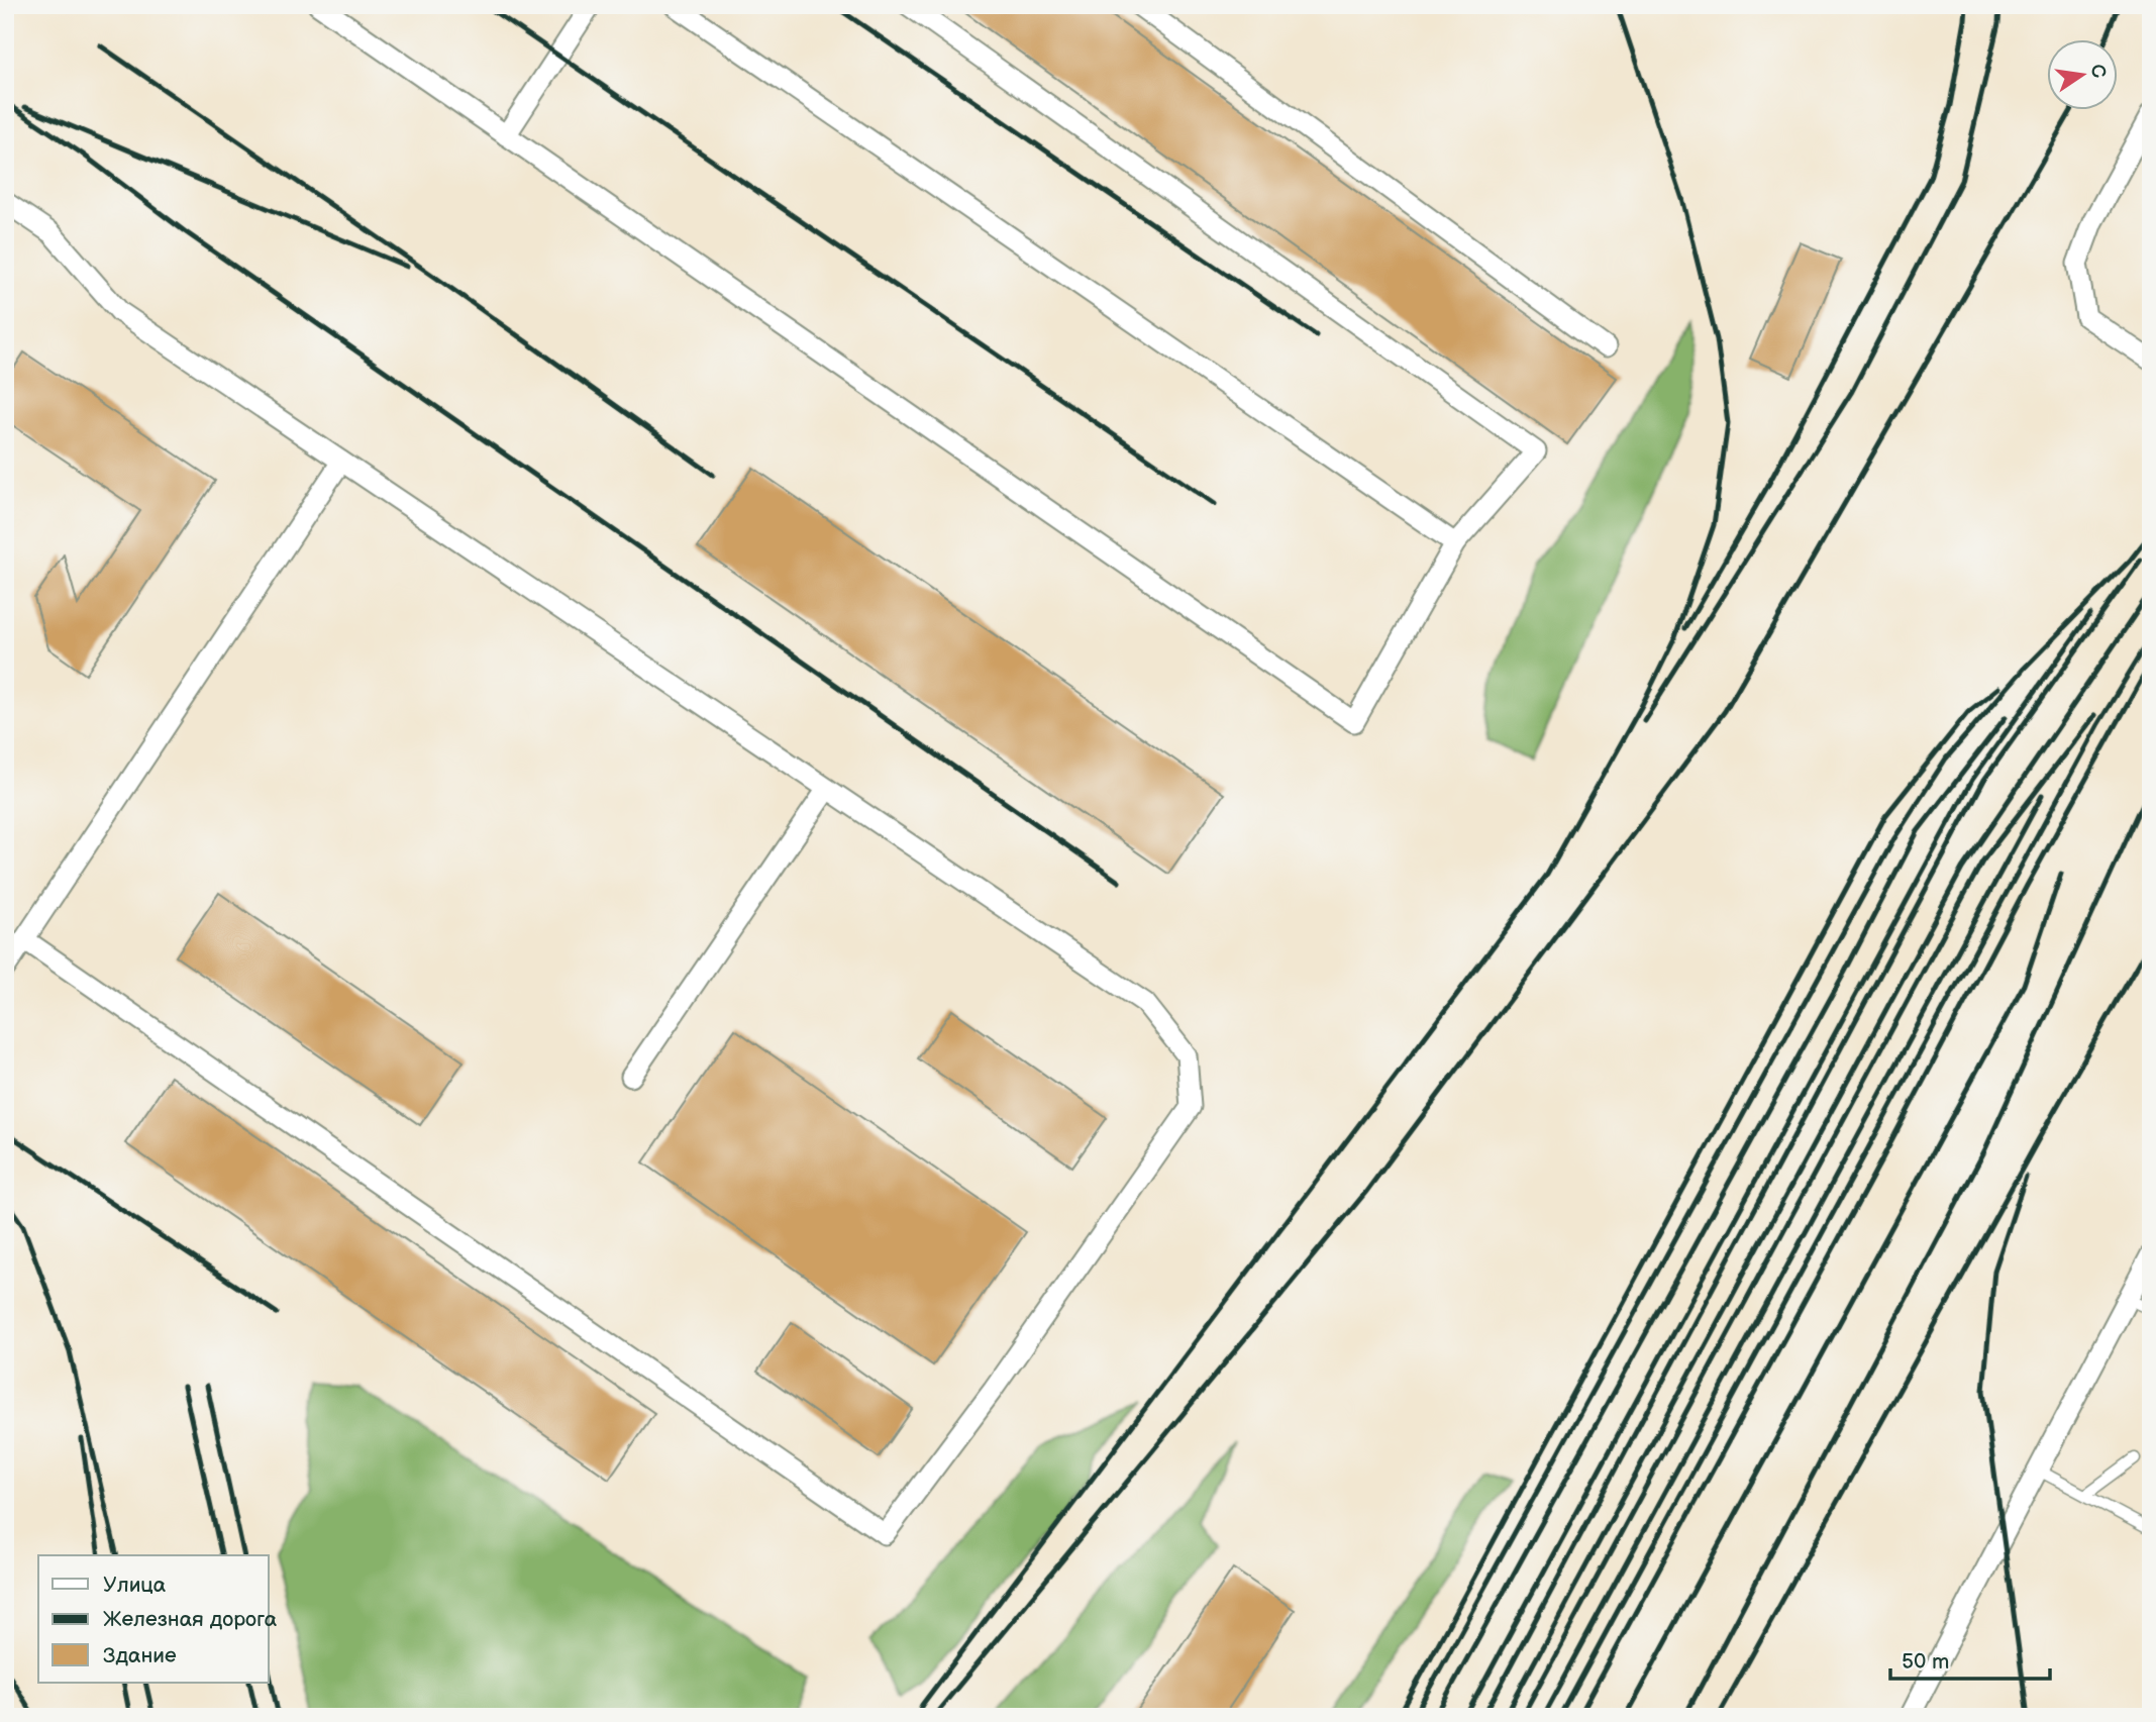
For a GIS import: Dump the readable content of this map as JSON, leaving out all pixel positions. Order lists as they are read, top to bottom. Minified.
{"legend":["Улица","Железная дорога","Здание"],"scale_bar":"50 m","north":"right"}
